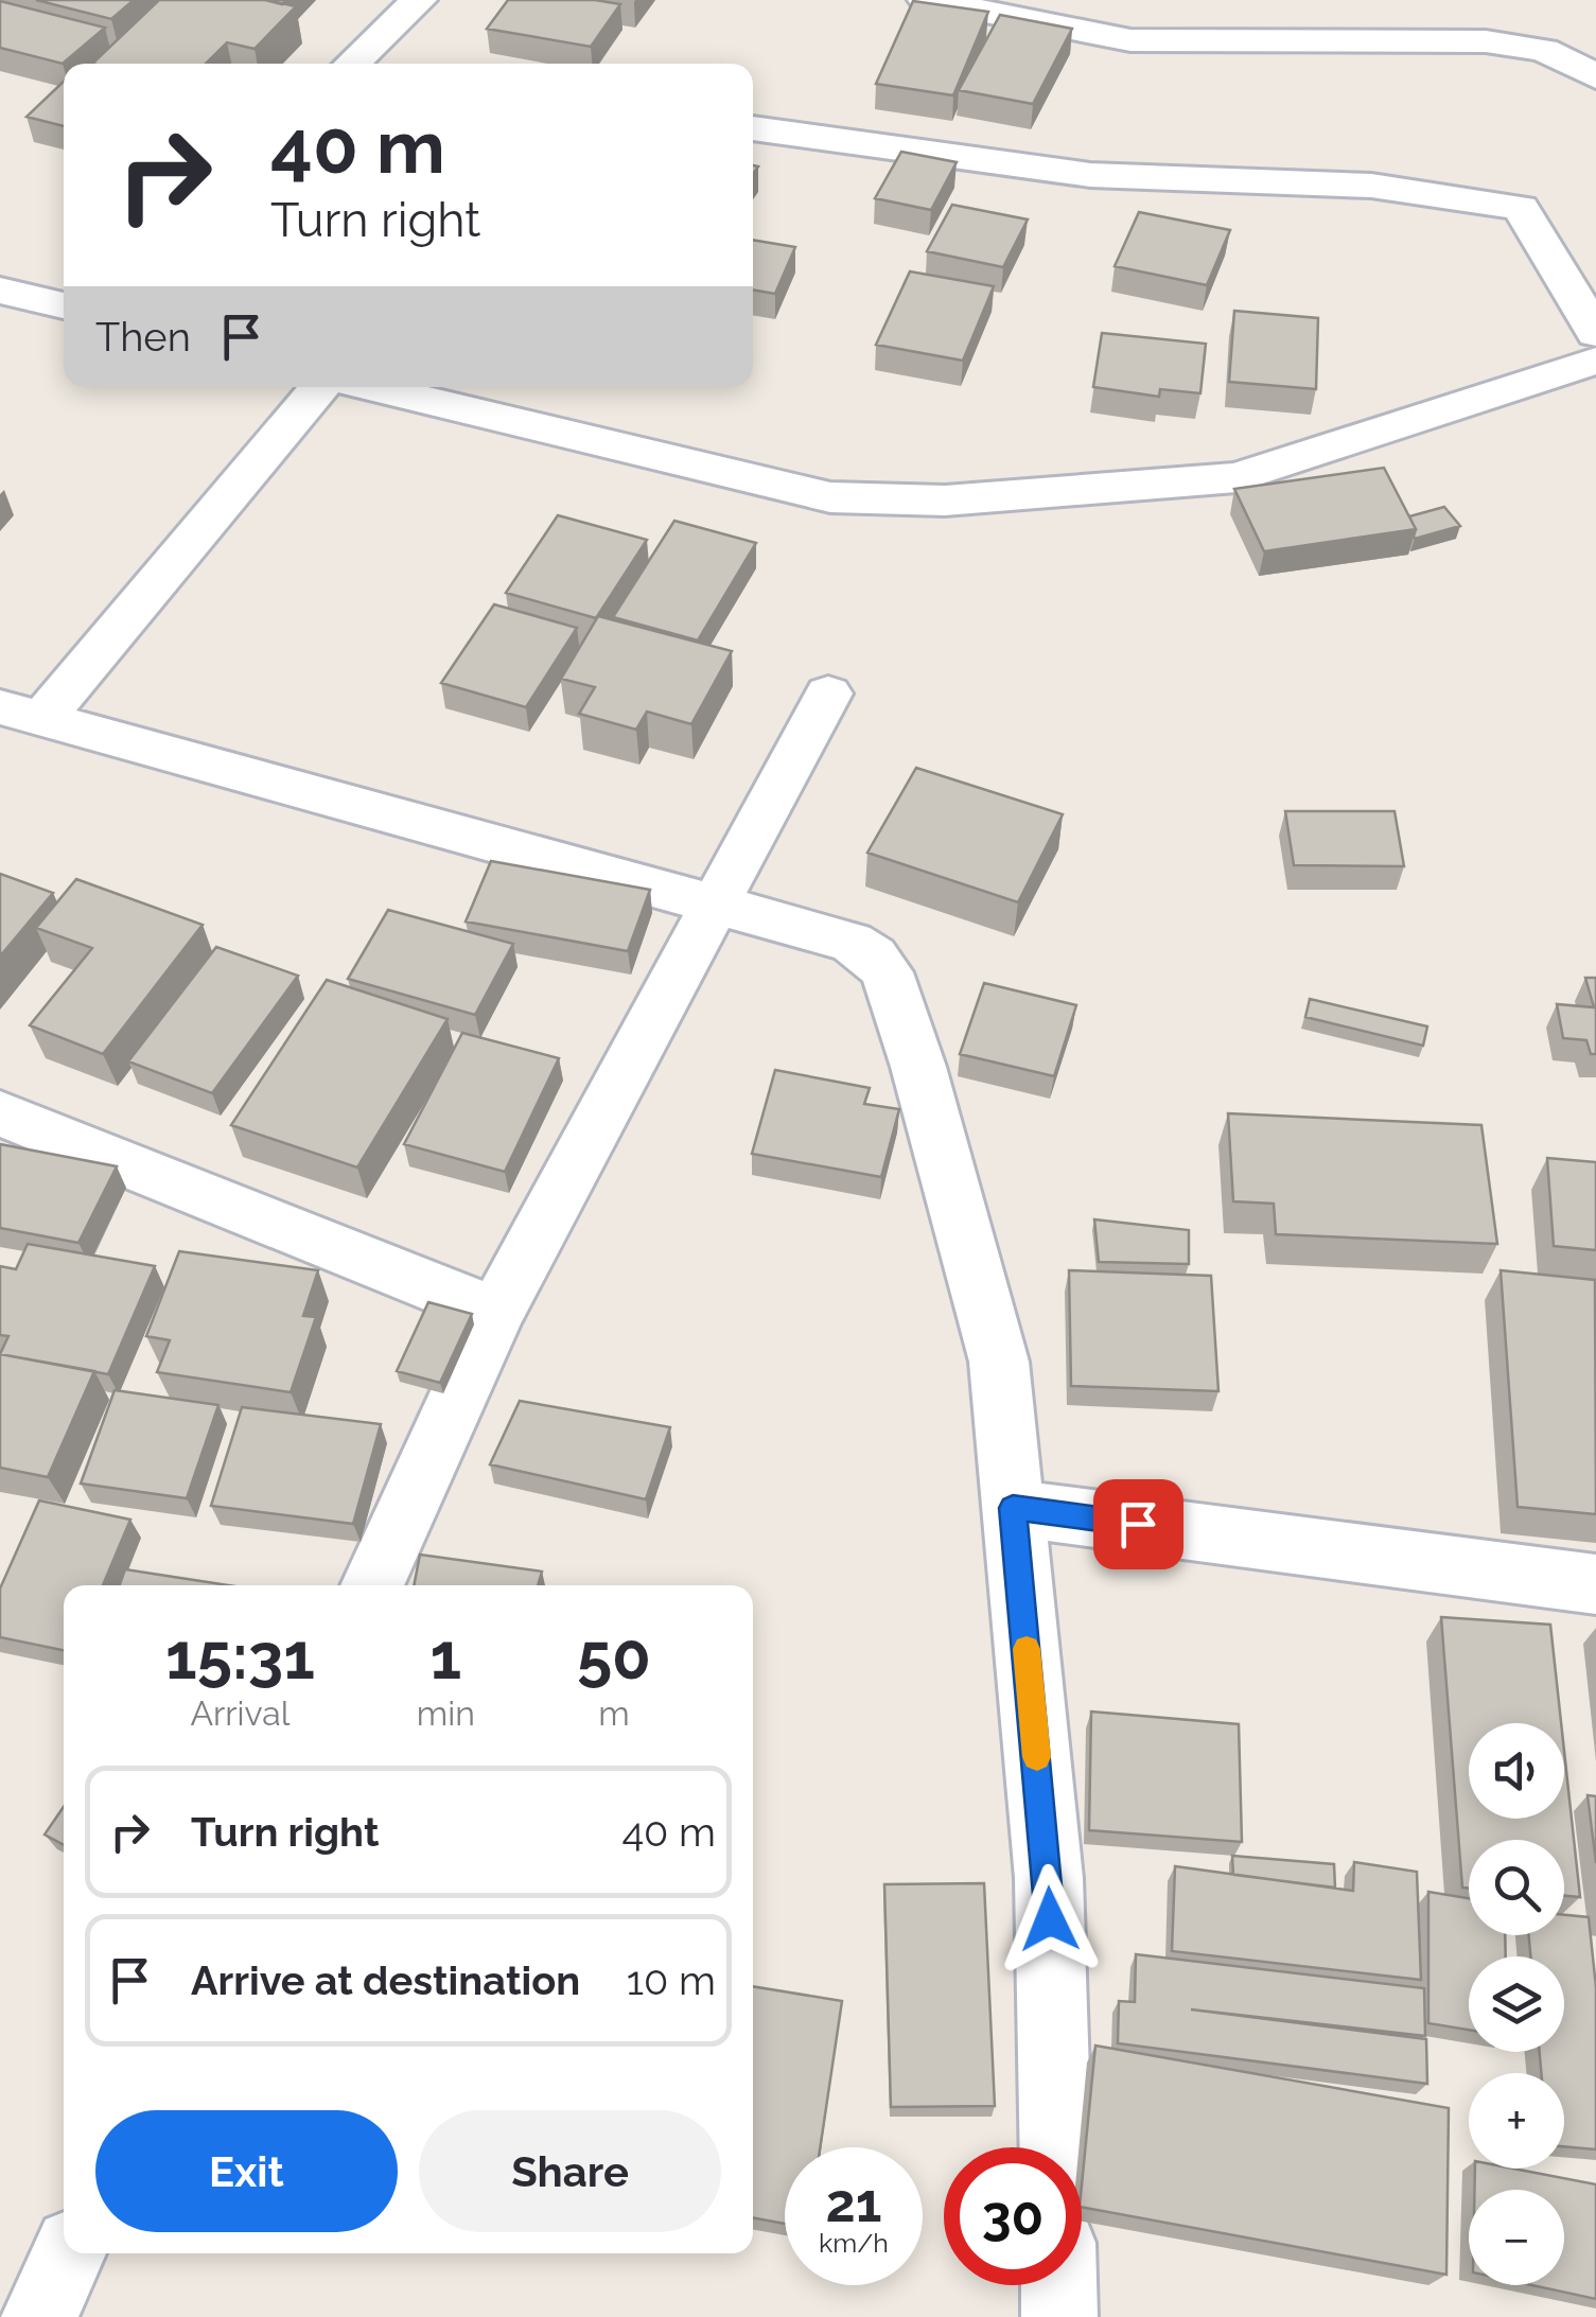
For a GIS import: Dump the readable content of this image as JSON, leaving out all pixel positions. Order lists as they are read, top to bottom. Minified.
{"page":{"turn":["40 m","Turn right"],"then":"Then","eta":["15:31","Arrival","1","min","50","m"],"map_buttons":["+","−"],"list":[{"name":"Turn right","value":"40 m"},{"name":"Arrive at destination","value":"10 m"}],"buttons":["Exit","Share"],"speed":"21 km/h","limit":"30"}}
